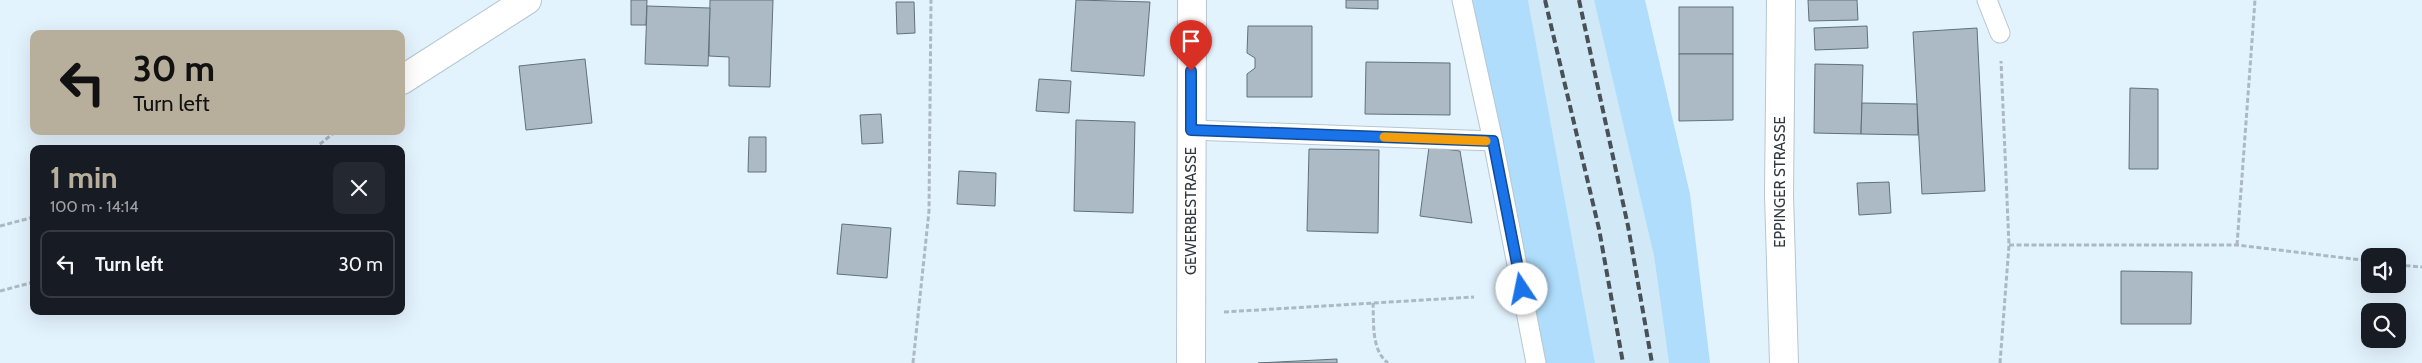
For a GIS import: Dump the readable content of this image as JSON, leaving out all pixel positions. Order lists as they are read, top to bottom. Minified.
{"streets":{"street":["EPPINGER STRASSE","GEWERBESTRASSE"]},"page":{"turn":["30 m","Turn left"],"heading":["1 min","100 m · 14:14"],"list":[{"name":"Turn left","value":"30 m"}]}}
